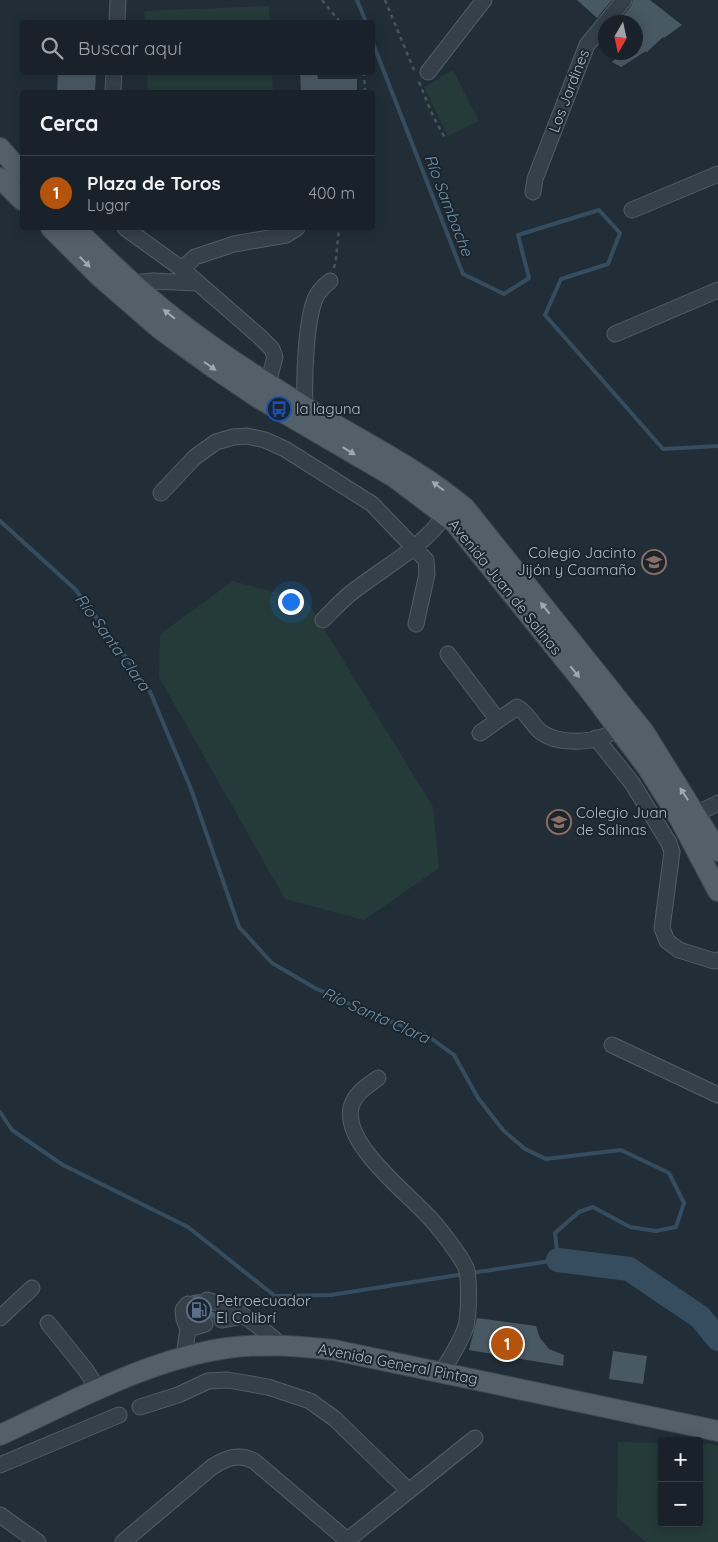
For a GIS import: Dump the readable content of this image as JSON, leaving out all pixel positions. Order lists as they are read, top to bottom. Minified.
{"streets":{"main road":["Avenida Juan de Salinas","Avenida General Pintag"],"street":["Los Jardines"]},"water":["Río Sambache","Río Santa Clara"],"places":{"bus stop":["la laguna"],"school or university":["Colegio Jacinto Jijón y Caamaño","Colegio Juan de Salinas"],"fuel station":["Petroecuador El Colibrí"]},"north":"bottom","page":{"search":"Buscar aquí","heading":"Cerca","list":[{"mark":"1","name":"Plaza de Toros","note":"Lugar","value":"400 m"}],"pins":"1","map_buttons":["+","−"]}}
